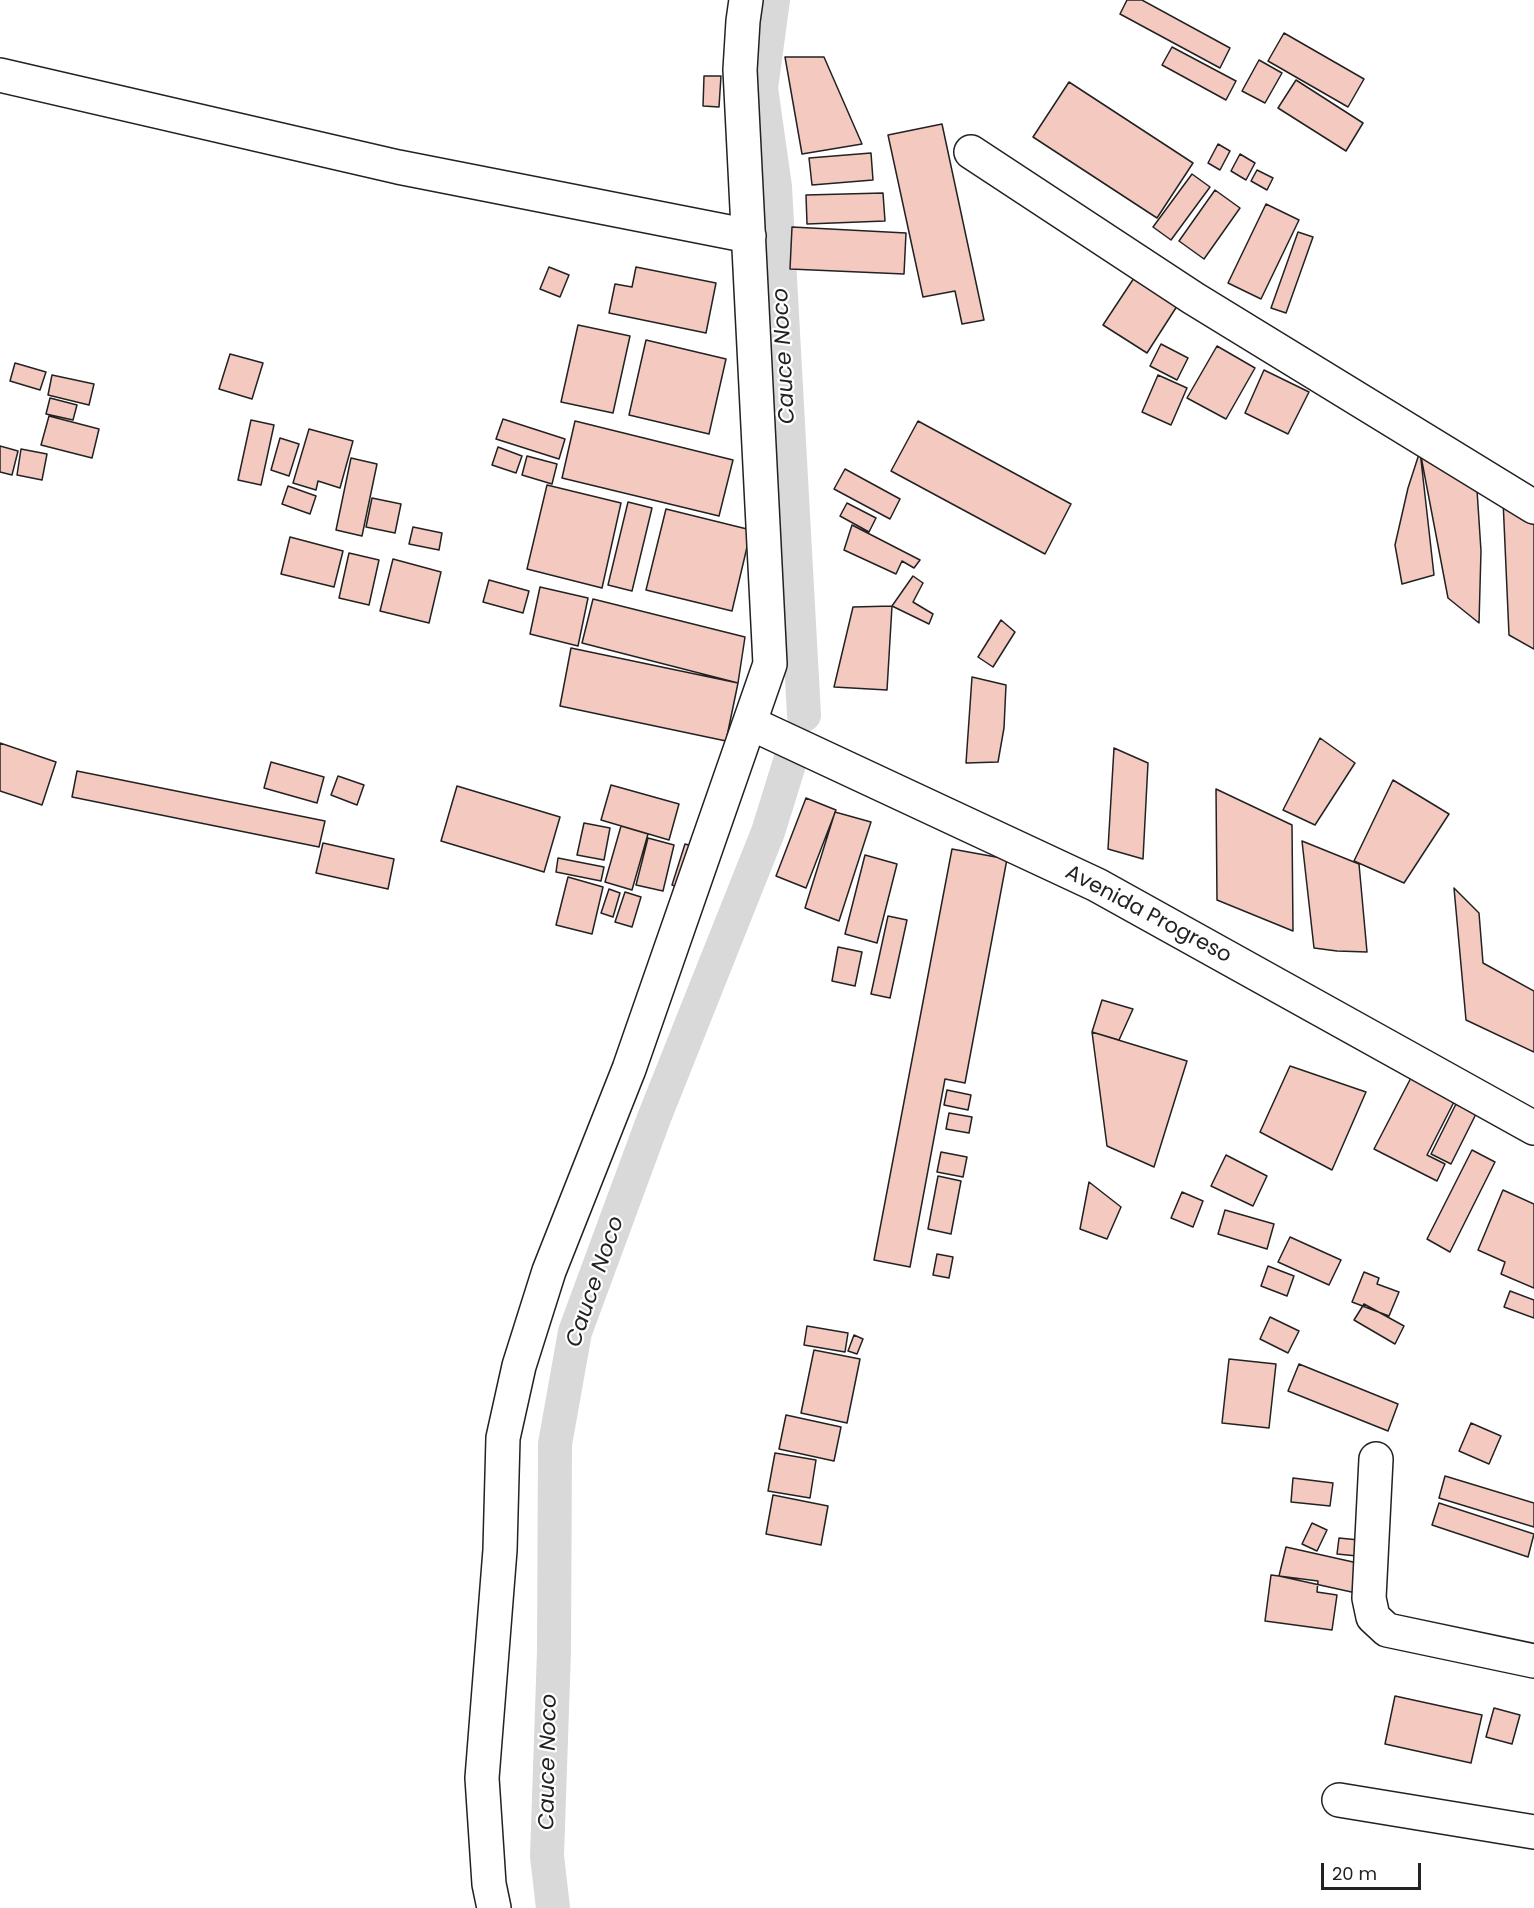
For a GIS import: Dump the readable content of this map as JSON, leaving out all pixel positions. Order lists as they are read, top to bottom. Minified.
{"streets":{"street":["Avenida Progreso"]},"water":["Cauce Noco"],"scale_bar":"20 m"}
